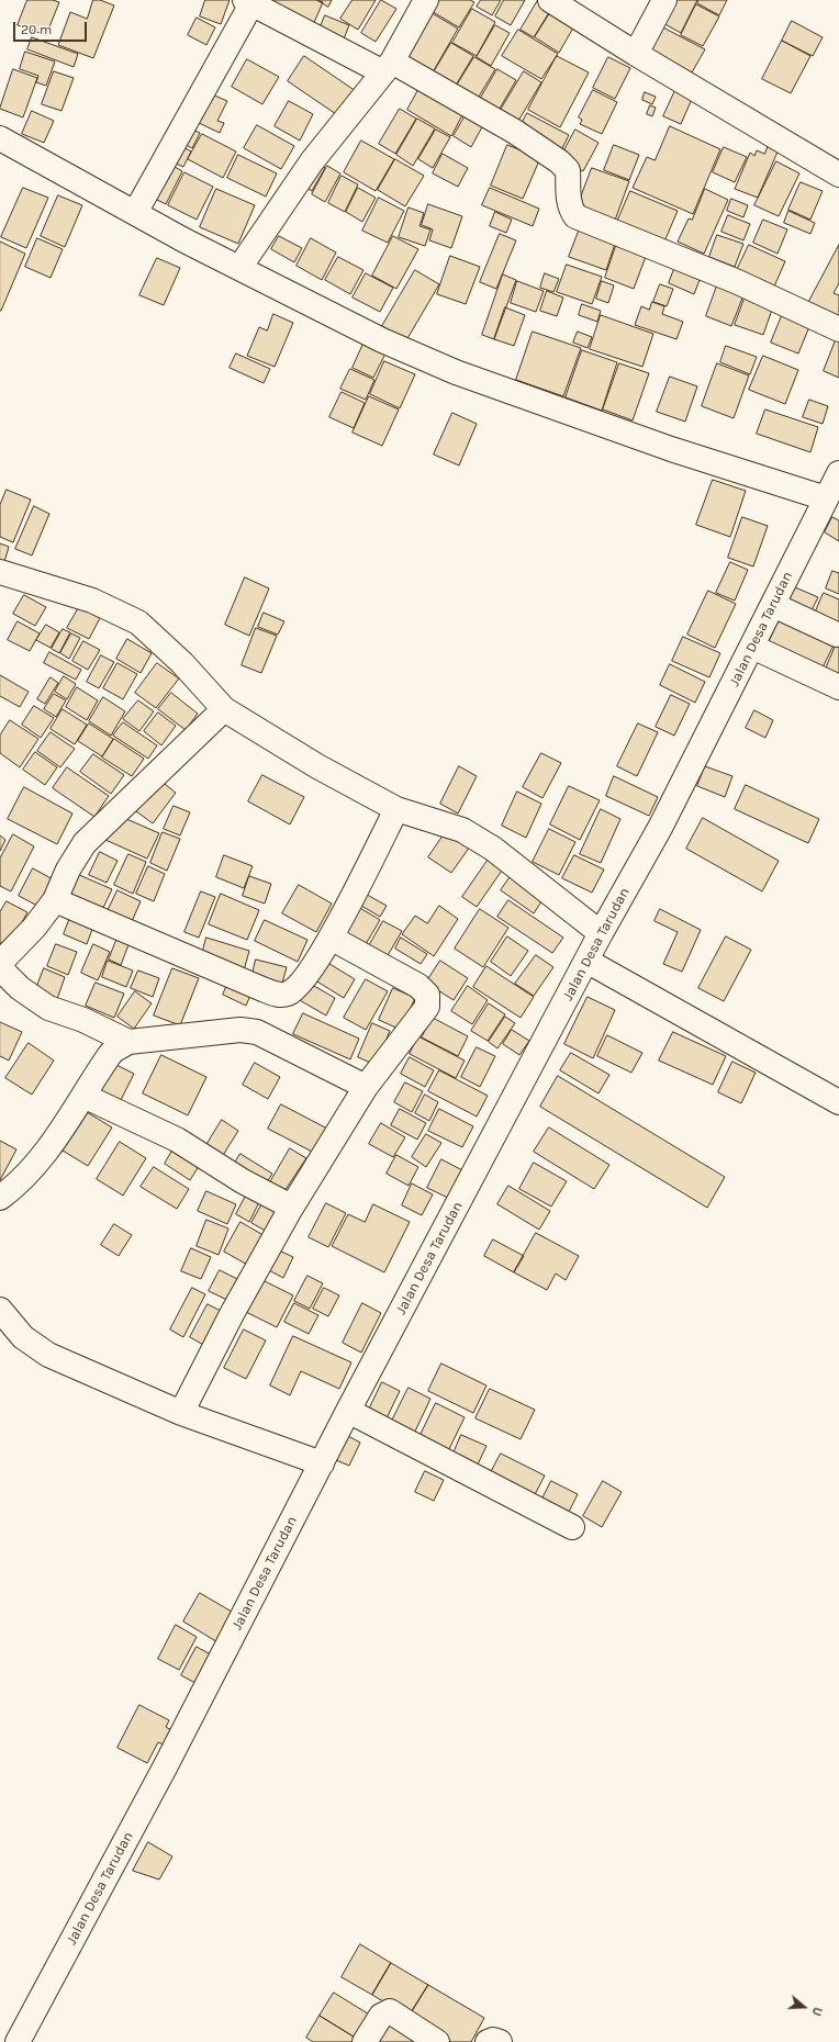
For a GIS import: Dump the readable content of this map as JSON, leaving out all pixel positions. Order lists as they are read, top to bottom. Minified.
{"streets":{"street":["Jalan Desa Tarudan"]},"scale_bar":"20 m","north":"right"}
